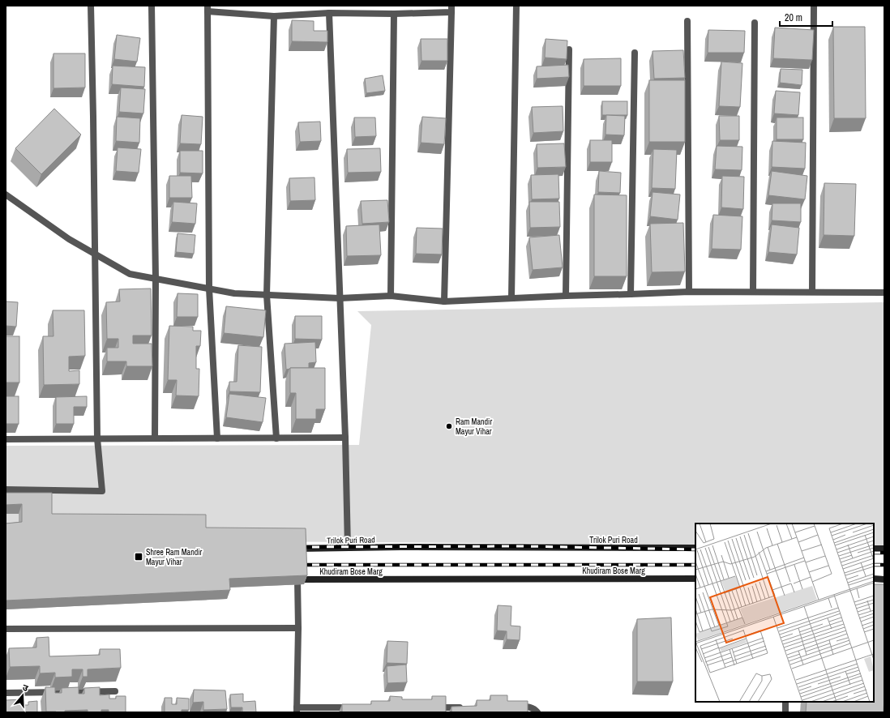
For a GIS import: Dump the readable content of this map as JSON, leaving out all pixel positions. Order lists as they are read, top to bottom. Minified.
{"streets":{"street":["Trilok Puri Road","Khudiram Bose Marg"]},"places":{"other":["Ram Mandir Mayur Vihar"],"transit":["Shree Ram Mandir Mayur Vihar"]},"scale_bar":"20 m","north":"top"}
